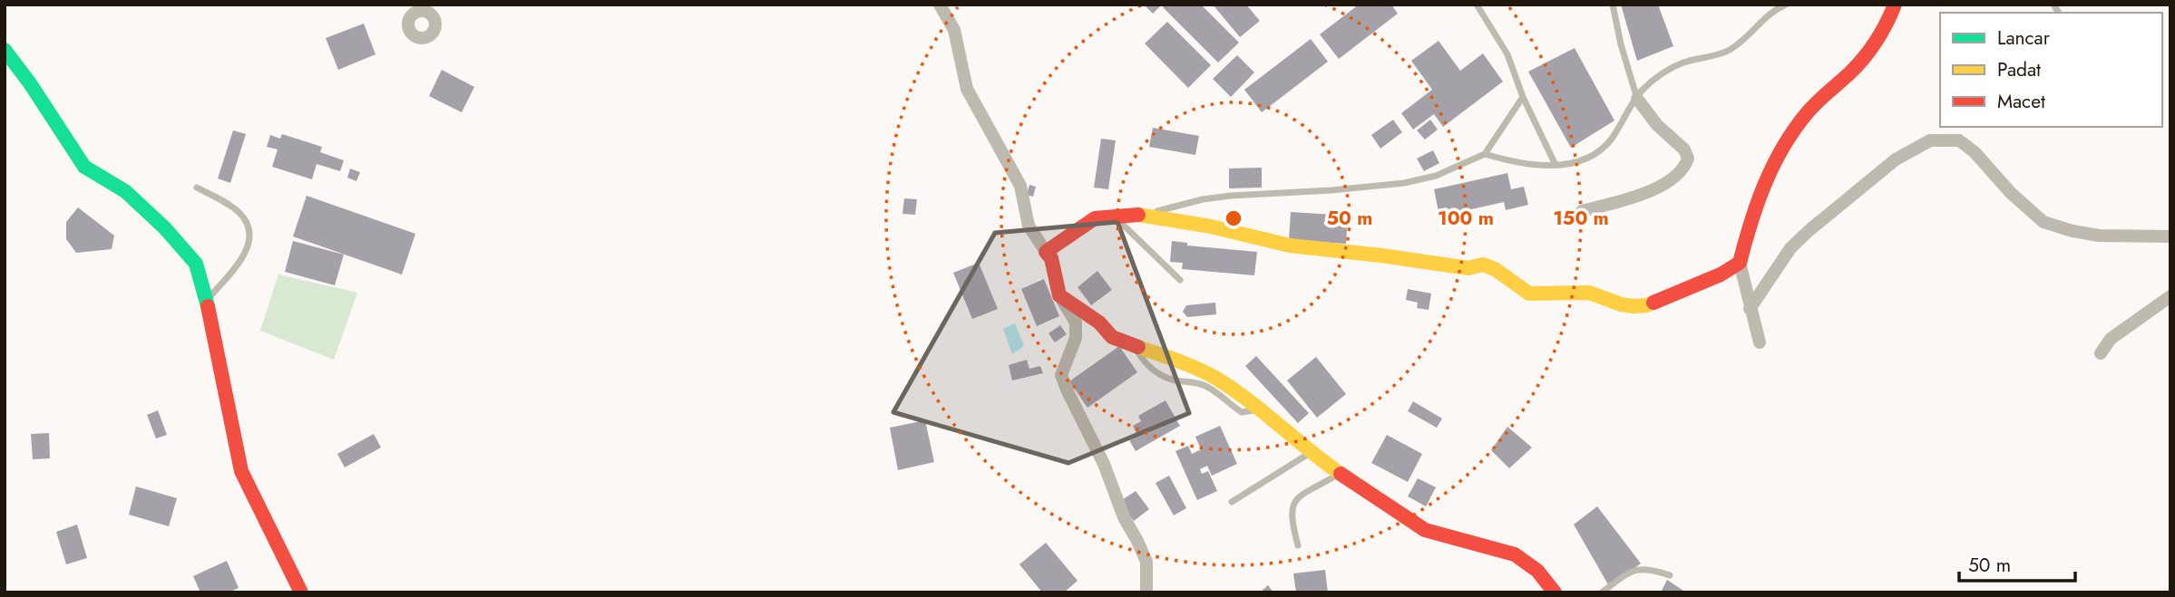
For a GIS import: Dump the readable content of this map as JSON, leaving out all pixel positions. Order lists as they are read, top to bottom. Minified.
{"legend":["Lancar","Padat","Macet"],"scale_bar":"50 m","rings":["50 m","100 m","150 m"]}
